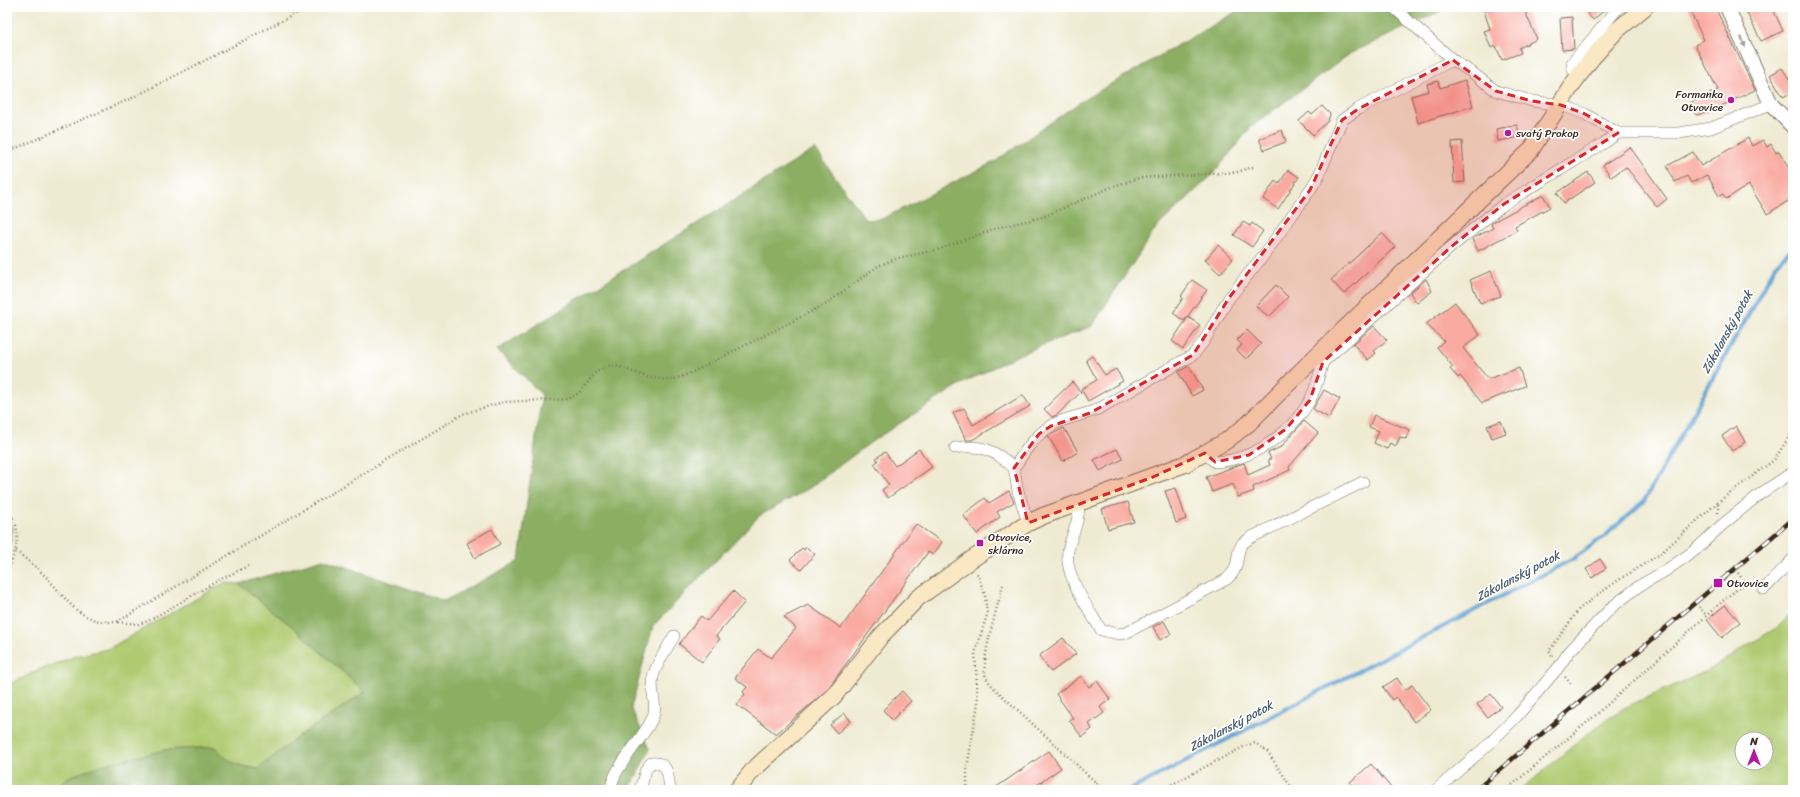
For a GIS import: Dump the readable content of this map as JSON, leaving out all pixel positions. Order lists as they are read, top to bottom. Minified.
{"water":["Zákolanský potok"],"places":{"other":["Formanka Otvovice","svatý Prokop"],"transit":["Otvovice, sklárna","Otvovice"]},"north":"top"}
